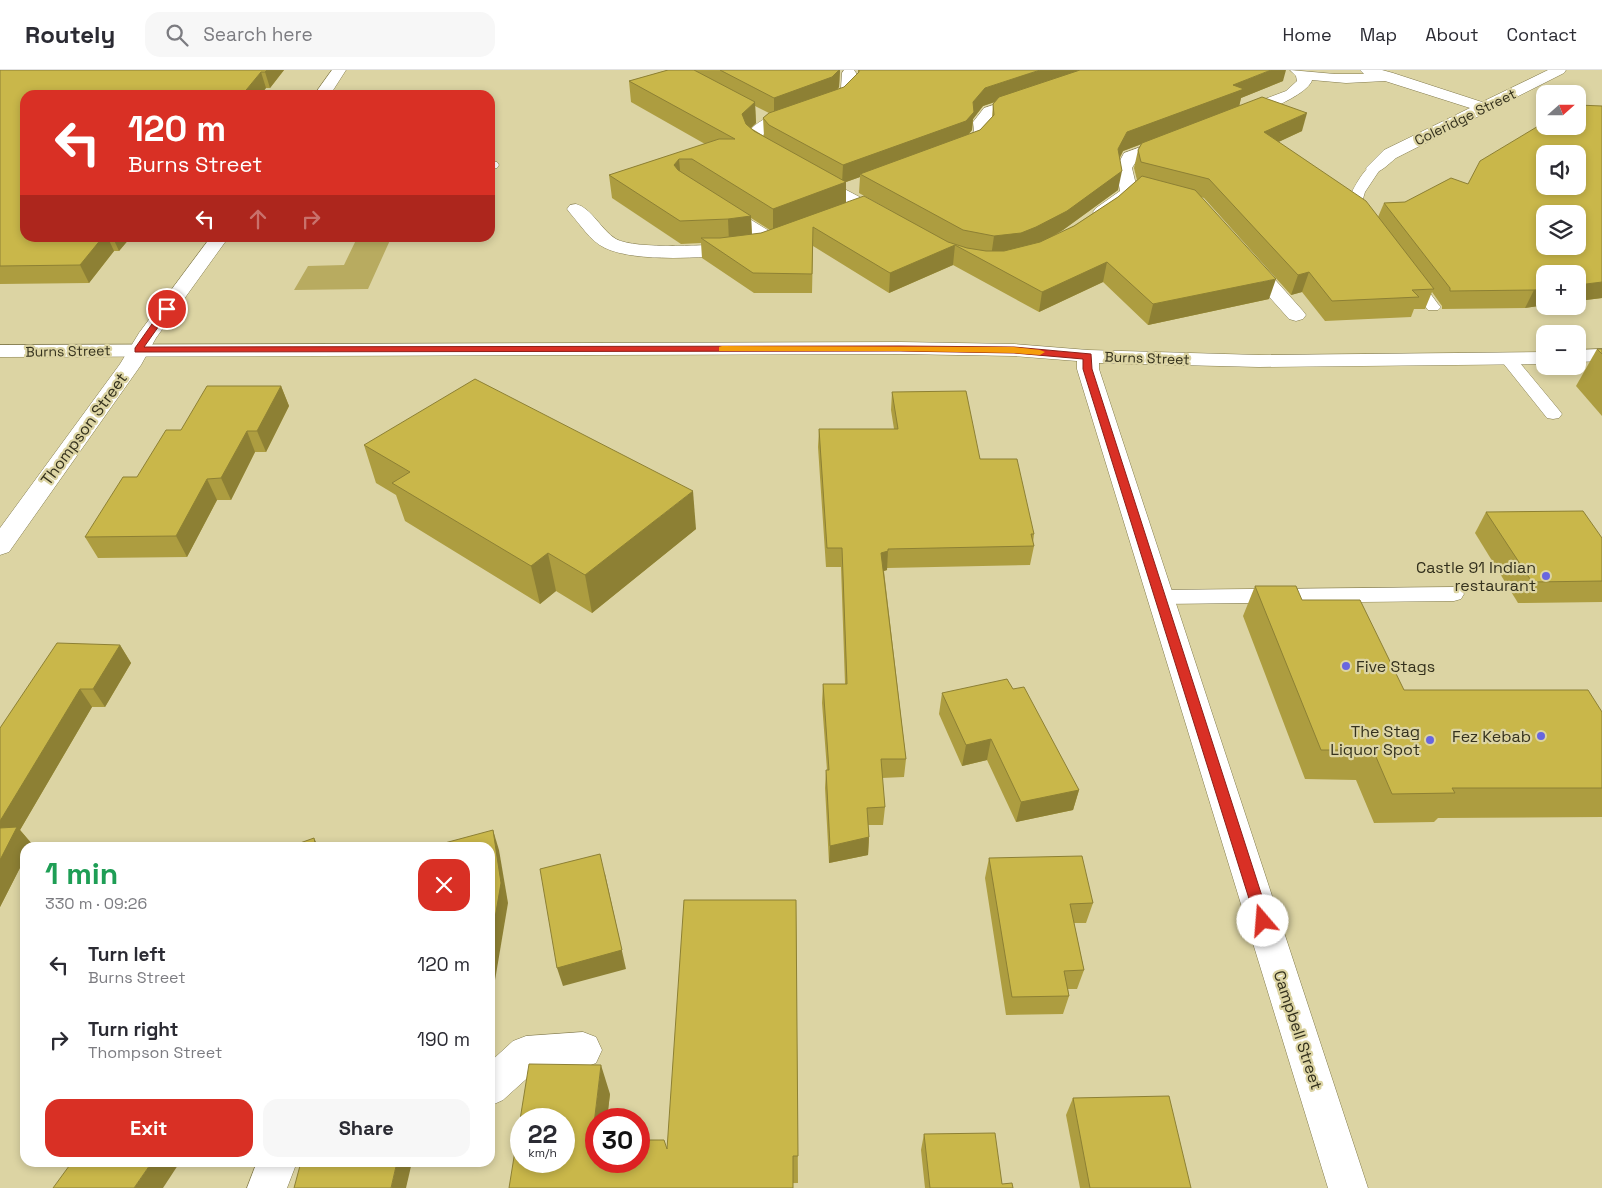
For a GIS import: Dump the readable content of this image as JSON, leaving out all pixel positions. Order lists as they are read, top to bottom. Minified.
{"streets":{"street":["Coleridge Street","Burns Street","Thompson Street","Campbell Street"]},"crossings":[["Burns Street","Thompson Street"],["Burns Street","Campbell Street"]],"places":["Castle 91 Indian restaurant","Five Stags","Fez Kebab","The Stag Liquor Spot"],"north":"right","page":{"header":"Routely","search":"Search here","nav":["Home","Map","About","Contact"],"map_buttons":["+","−"],"turn":["120 m","Burns Street"],"heading":["1 min","330 m · 09:26"],"list":[{"name":"Turn left","note":"Burns Street","value":"120 m"},{"name":"Turn right","note":"Thompson Street","value":"190 m"}],"buttons":["Exit","Share"],"speed":"22 km/h","limit":"30"}}
